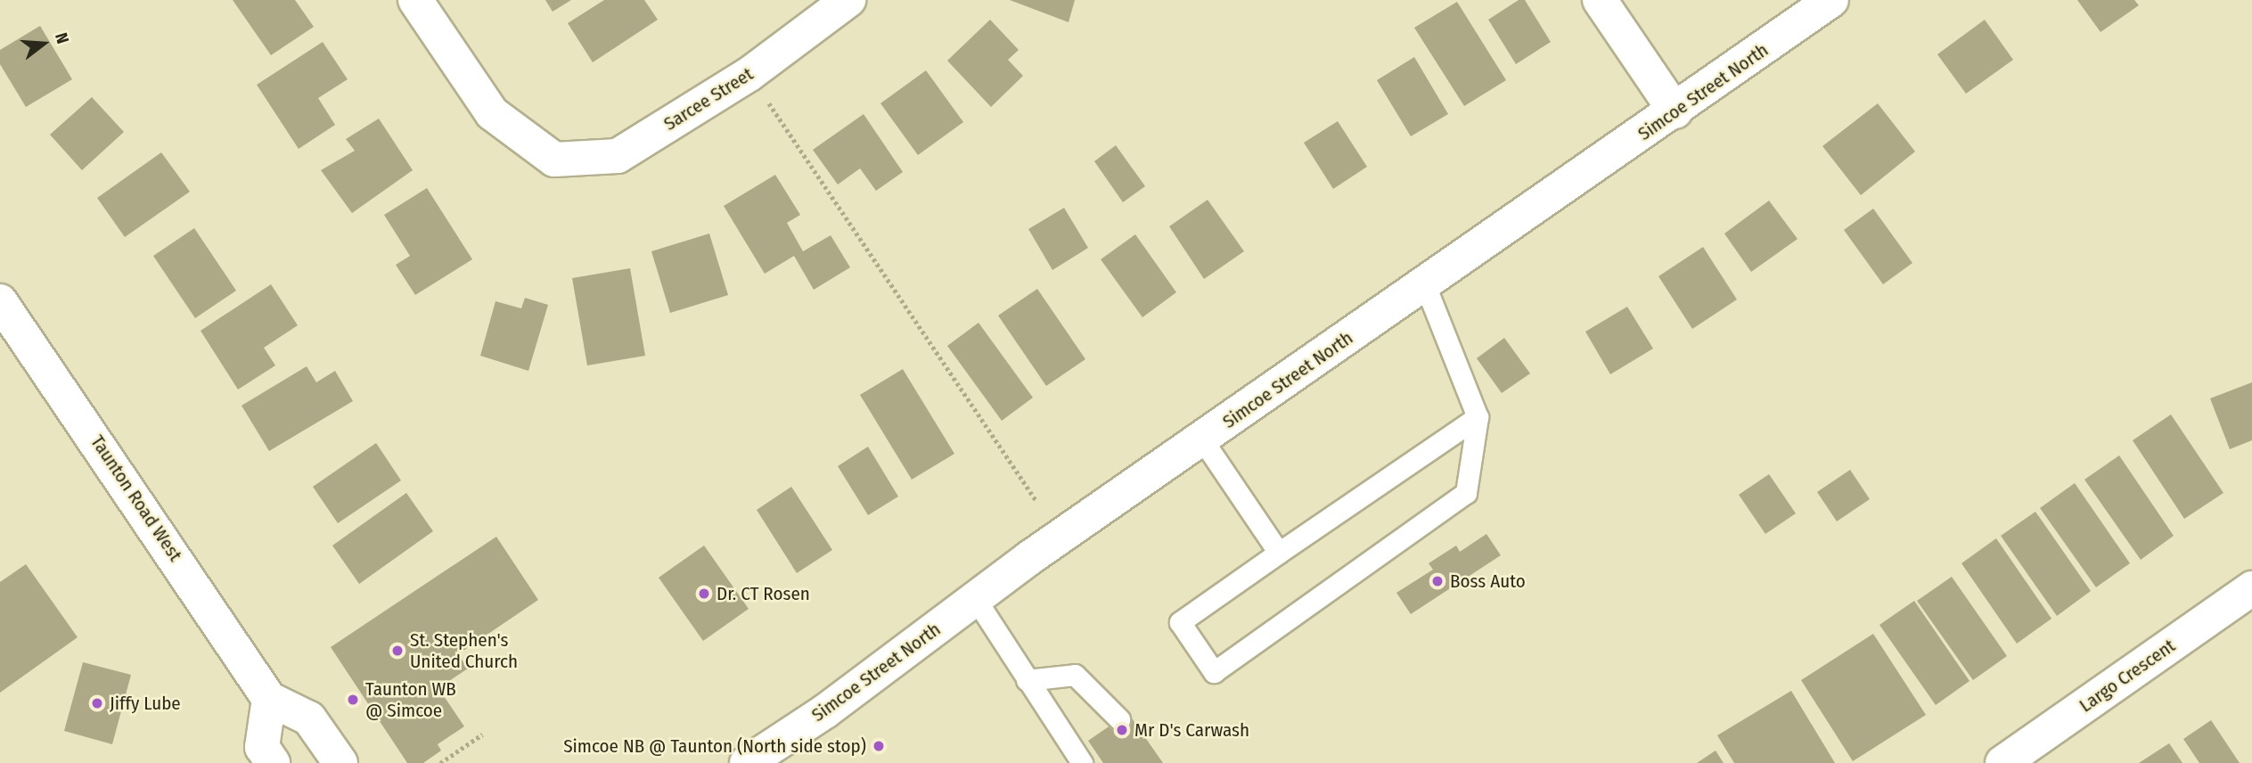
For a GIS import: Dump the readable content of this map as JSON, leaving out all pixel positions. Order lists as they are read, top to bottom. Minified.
{"streets":{"main road":["Simcoe Street North","Sarcee Street","Taunton Road West","Largo Crescent"]},"places":["Boss Auto","Dr. CT Rosen","St. Stephen's United Church","Taunton WB @ Simcoe","Jiffy Lube","Mr D's Carwash","Simcoe NB @ Taunton (North side stop)"],"north":"right"}
